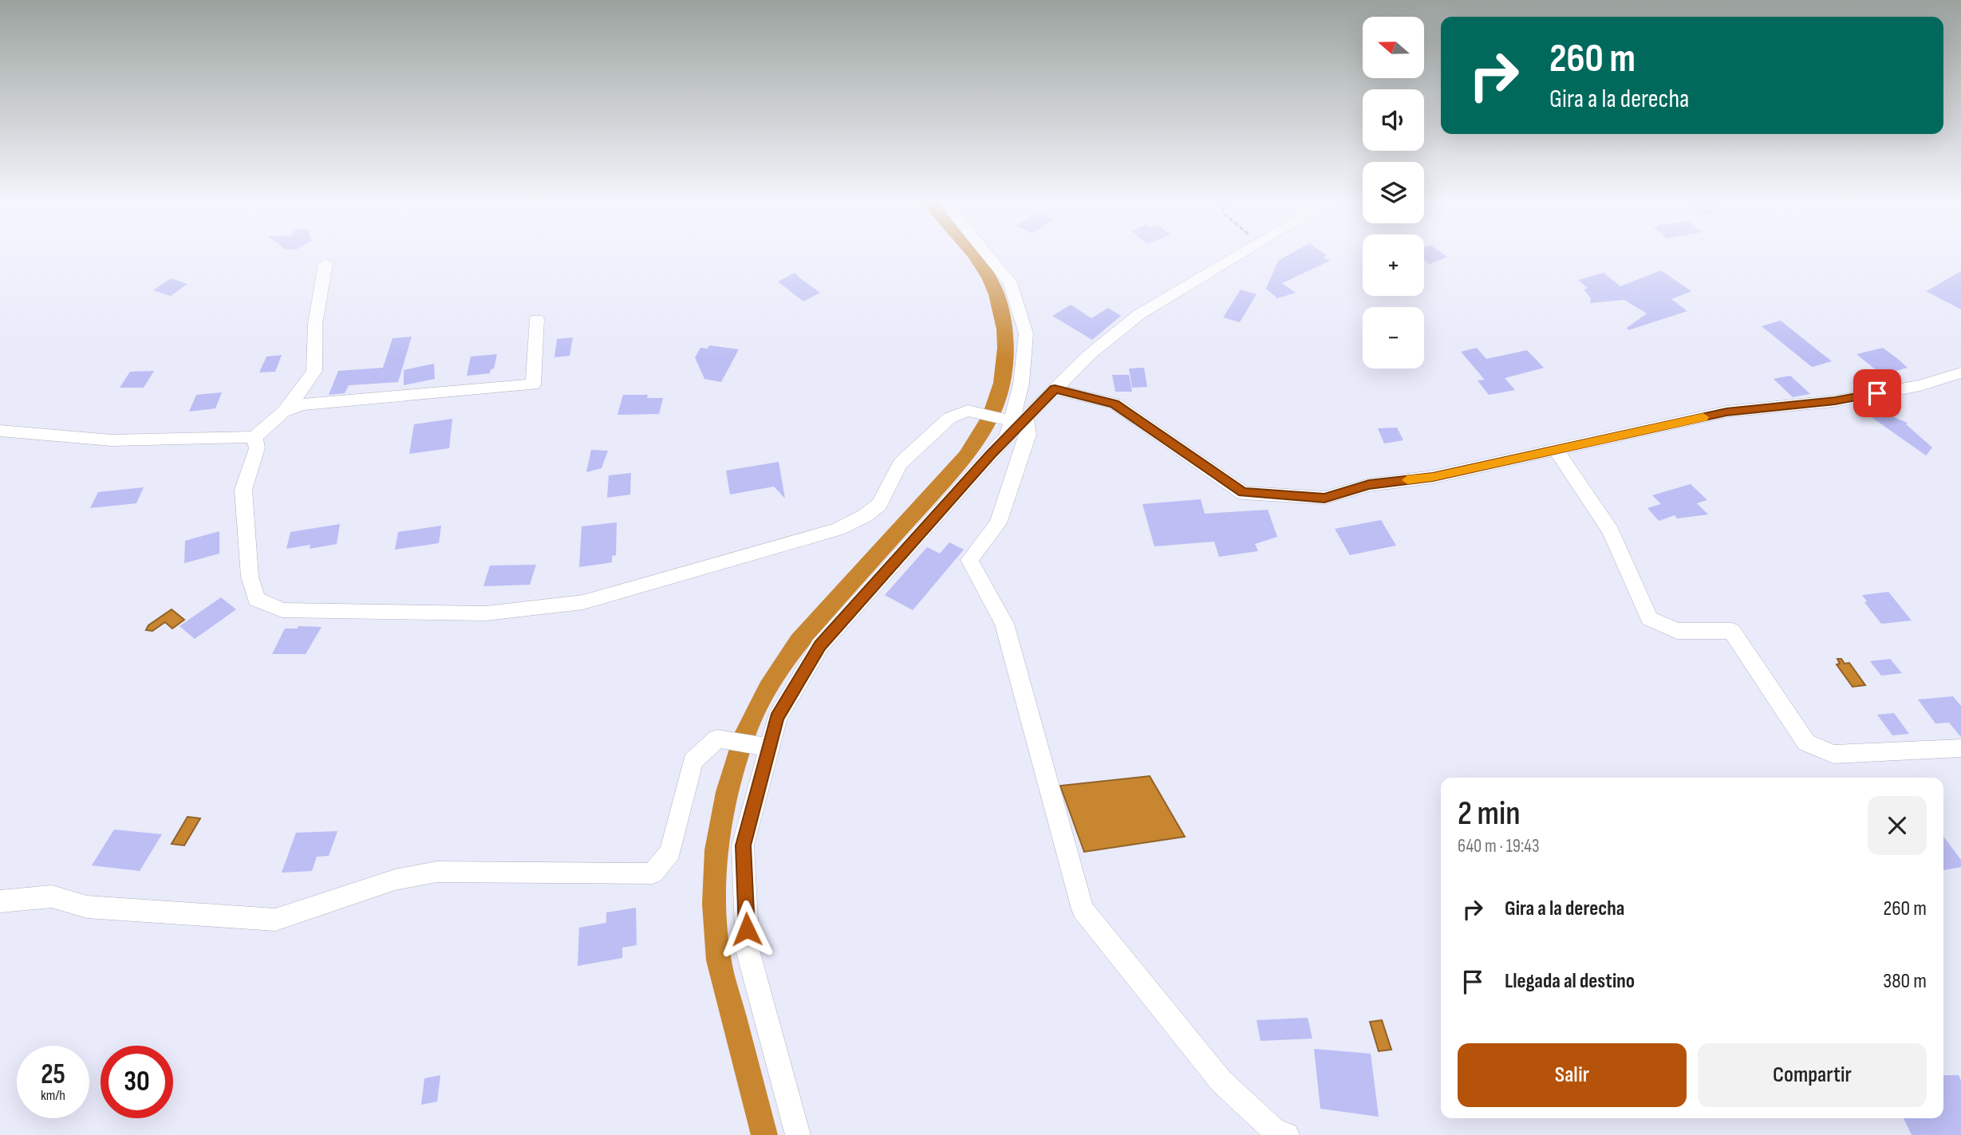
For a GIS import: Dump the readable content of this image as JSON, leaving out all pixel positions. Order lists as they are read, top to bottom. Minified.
{"north":"left","page":{"map_buttons":["+","−"],"turn":["260 m","Gira a la derecha"],"heading":["2 min","640 m · 19:43"],"list":[{"name":"Gira a la derecha","value":"260 m"},{"name":"Llegada al destino","value":"380 m"}],"buttons":["Salir","Compartir"],"speed":"25 km/h","limit":"30"}}
